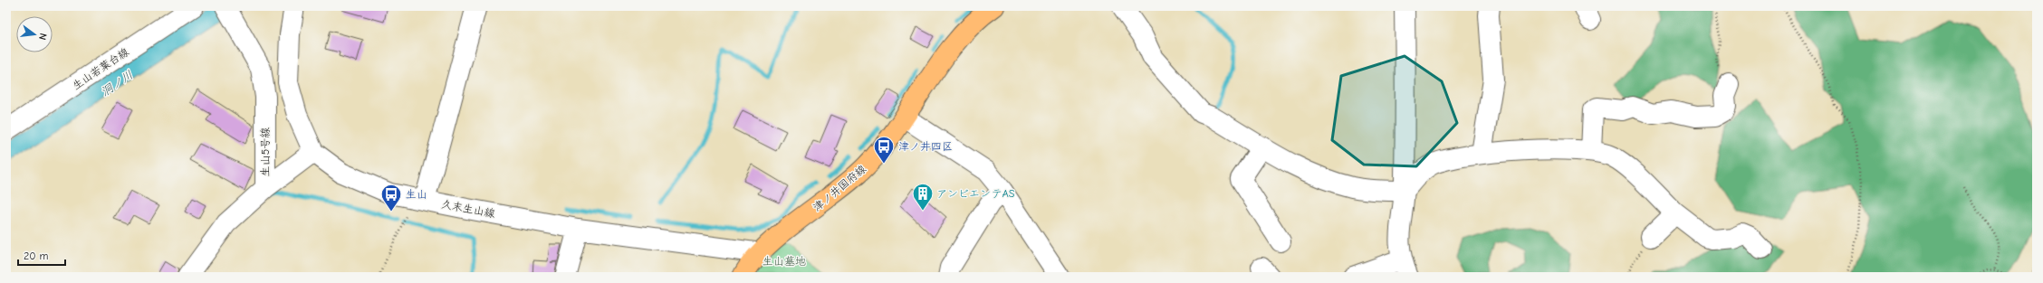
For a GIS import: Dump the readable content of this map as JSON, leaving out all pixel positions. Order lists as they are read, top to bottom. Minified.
{"streets":{"main road":["津ノ井国府線"],"street":["生山若葉台線","生山5号線","久末生山線"]},"crossings":[["津ノ井国府線","久末生山線"]],"water":["洞ノ川"],"parks":["生山墓地"],"places":{"bus stop":["津ノ井四区","生山"],"building":["アンビエンテAS"]},"scale_bar":"20 m","north":"right"}
